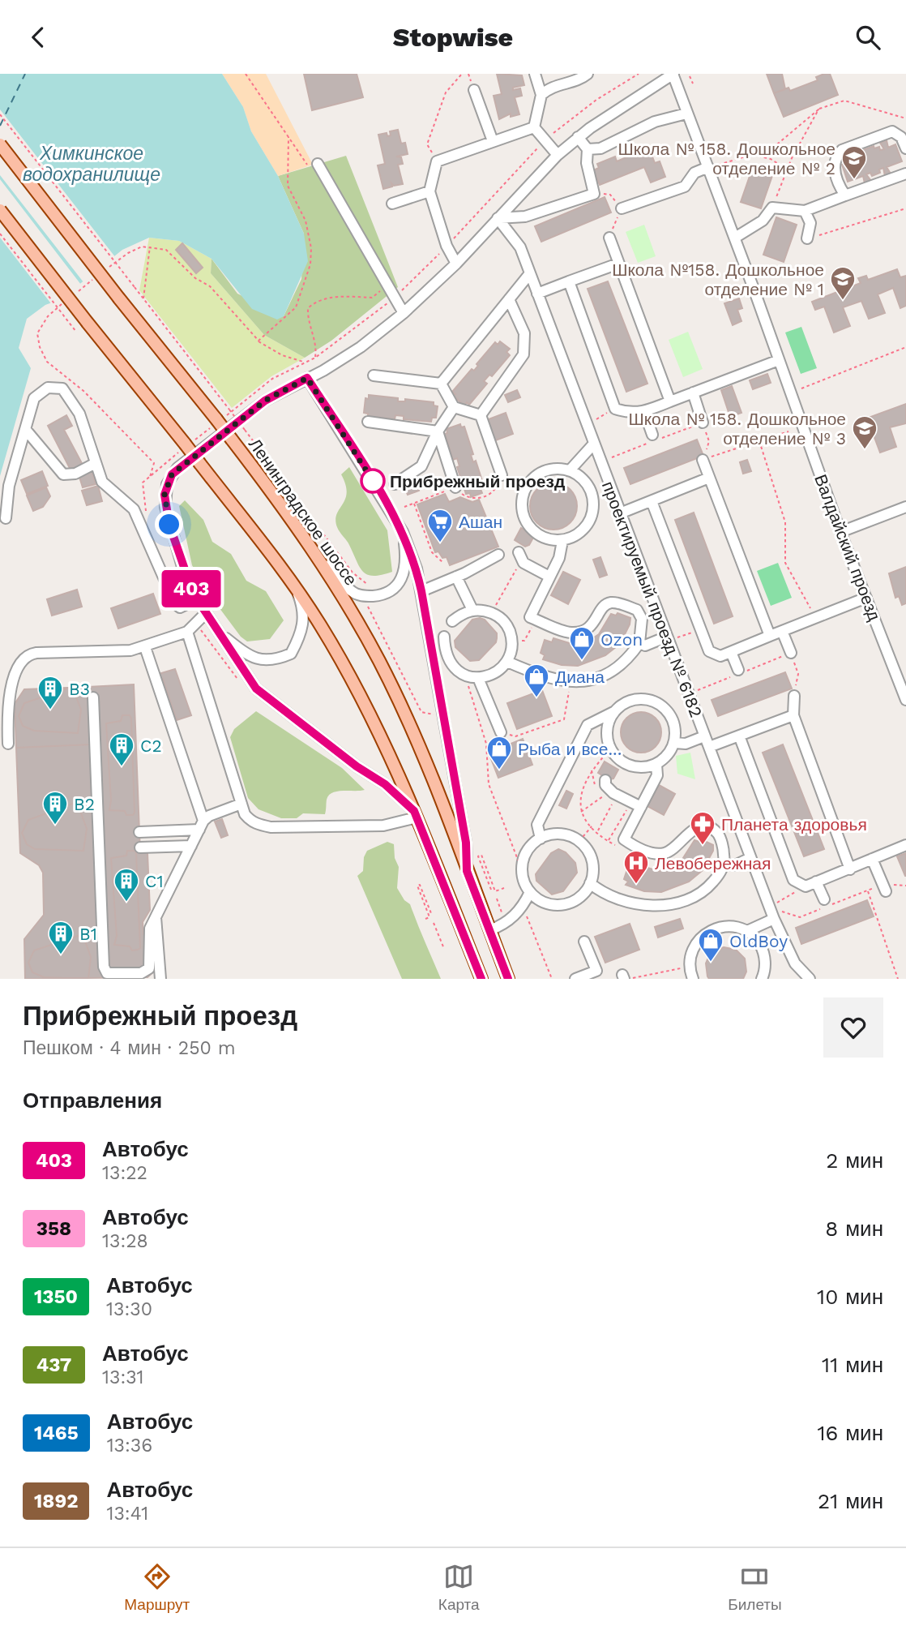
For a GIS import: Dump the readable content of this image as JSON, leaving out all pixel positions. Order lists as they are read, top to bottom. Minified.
{"streets":{"main road":["Ленинградское шоссе"],"street":["Валдайский проезд","проектируемый проезд № 6182"]},"water":["Химкинское водохранилище"],"places":{"school or university":["Школа № 158. Дошкольное отделение № 2","Школа №158. Дошкольное отделение № 1","Школа № 158. Дошкольное отделение № 3"],"other":["Прибрежный проезд"],"supermarket":["Ашан"],"shop":["Ozon","Диана","Рыба и все...","OldBoy"],"building":["B3","C2","B2","C1","B1"],"pharmacy":["Планета здоровья"],"hospital":["Левобережная"]},"lines":["bus line 403"],"page":{"header":"Stopwise","on_map":"403","heading":[["Прибрежный проезд","Пешком · 4 мин · 250 m"],"Отправления"],"list":[{"mark":"403","name":"Автобус","note":"13:22","value":"2 мин"},{"mark":"358","name":"Автобус","note":"13:28","value":"8 мин"},{"mark":"1350","name":"Автобус","note":"13:30","value":"10 мин"},{"mark":"437","name":"Автобус","note":"13:31","value":"11 мин"},{"mark":"1465","name":"Автобус","note":"13:36","value":"16 мин"},{"mark":"1892","name":"Автобус","note":"13:41","value":"21 мин"}],"tabs":["Маршрут","Карта","Билеты"]}}
